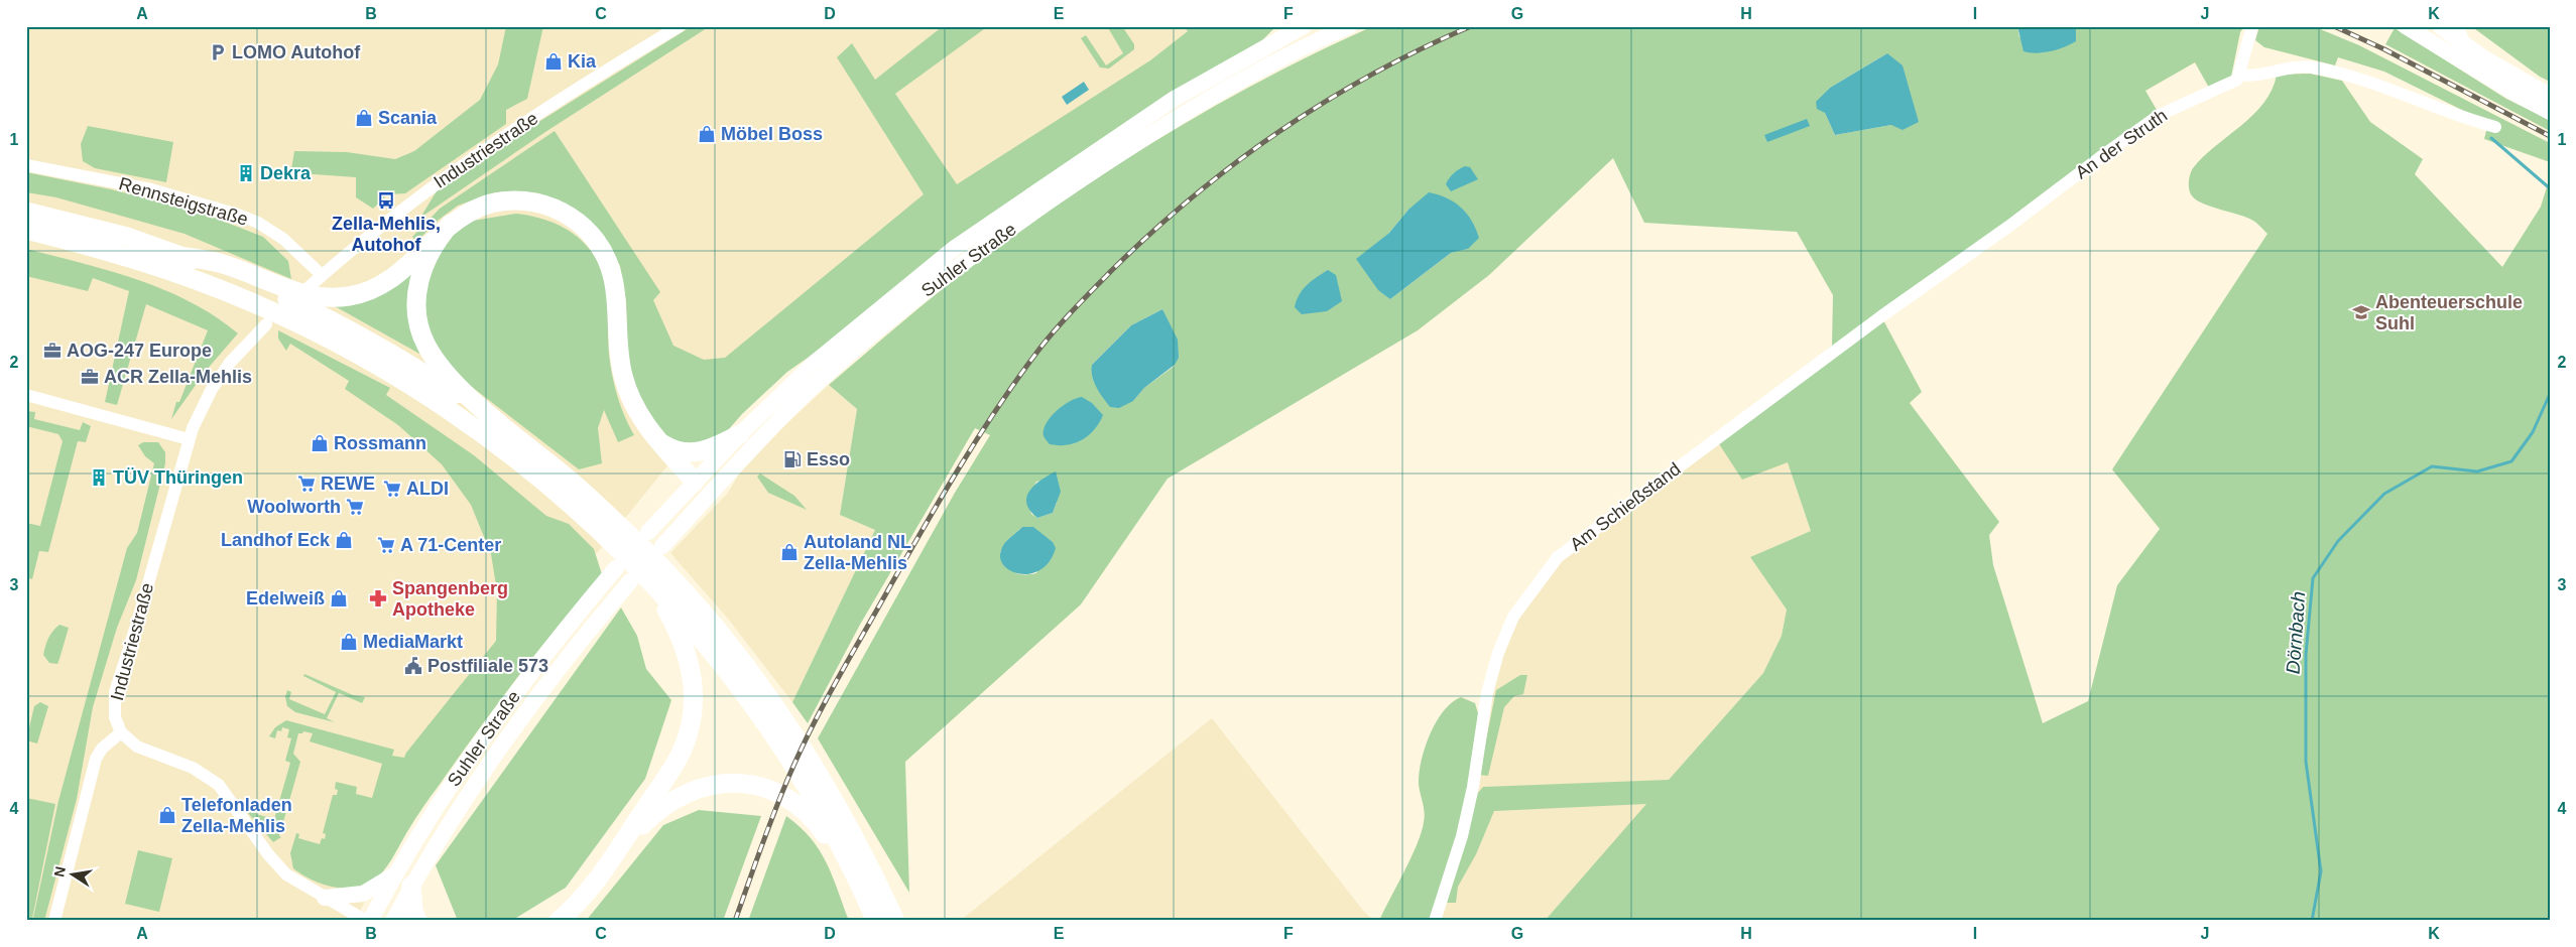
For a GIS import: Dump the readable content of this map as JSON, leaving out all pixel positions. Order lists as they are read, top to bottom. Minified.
{"streets":{"main road":["Suhler Straße"],"street":["An der Struth","Industriestraße","Rennsteigstraße","Am Schießstand"]},"crossings":[["An der Struth","Am Schießstand"],["Industriestraße","Rennsteigstraße"]],"water":["Dörnbach"],"places":{"parking":["LOMO Autohof"],"shop":["Kia","Scania","Möbel Boss","Rossmann","Landhof Eck","Autoland NL Zella-Mehlis","Edelweiß","MediaMarkt","Telefonladen Zella-Mehlis"],"building":["Dekra","TÜV Thüringen"],"bus stop":["Zella-Mehlis, Autohof"],"school or university":["Abenteuerschule Suhl"],"office":["AOG-247 Europe","ACR Zella-Mehlis"],"fuel station":["Esso"],"supermarket":["REWE","ALDI","Woolworth","A 71-Center"],"pharmacy":["Spangenberg Apotheke"],"public building":["Postfiliale 573"]},"north":"left","grid":{"columns":["A","B","C","D","E","F","G","H","I","J","K"],"rows":["1","2","3","4"]}}
